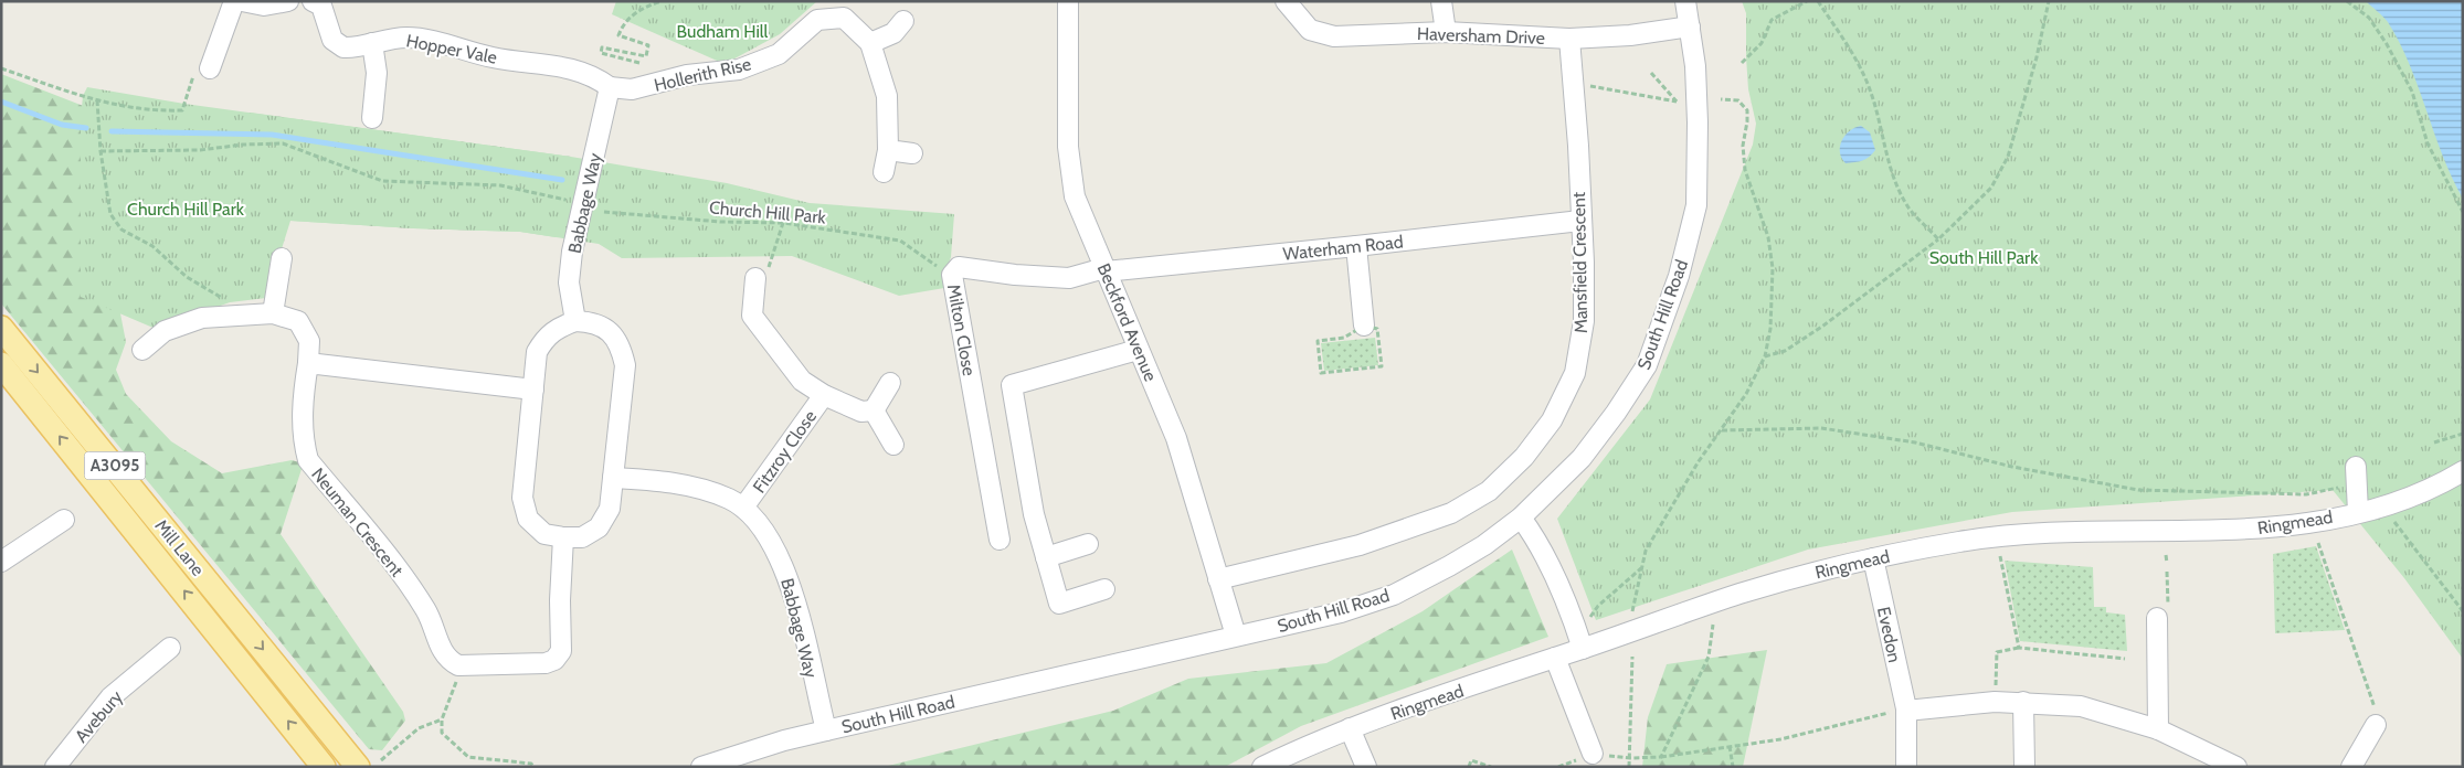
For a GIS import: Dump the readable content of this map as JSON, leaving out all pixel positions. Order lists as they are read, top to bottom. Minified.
{"streets":{"main road":["A3095","Mill Lane"],"street":["Haversham Drive","Hopper Vale","Hollerith Rise","Babbage Way","Waterham Road","Mansfield Crescent","South Hill Road","Beckford Avenue","Milton Close","Fitzroy Close","Neuman Crescent","Ringmead","Evedon","Avebury"],"path":["Church Hill Park"]},"crossings":[["Haversham Drive","Mansfield Crescent"],["Haversham Drive","South Hill Road"],["Hopper Vale","Hollerith Rise"],["Hopper Vale","Babbage Way"],["Hollerith Rise","Babbage Way"],["Babbage Way","South Hill Road"],["Babbage Way","Fitzroy Close"],["Church Hill Park","Milton Close"],["Waterham Road","Mansfield Crescent"],["Waterham Road","Beckford Avenue"],["Waterham Road","Milton Close"],["Mansfield Crescent","Beckford Avenue"],["South Hill Road","Beckford Avenue"],["Beckford Avenue","Milton Close"],["Ringmead","Evedon"]],"parks":["Budham Hill","Church Hill Park","South Hill Park"]}
